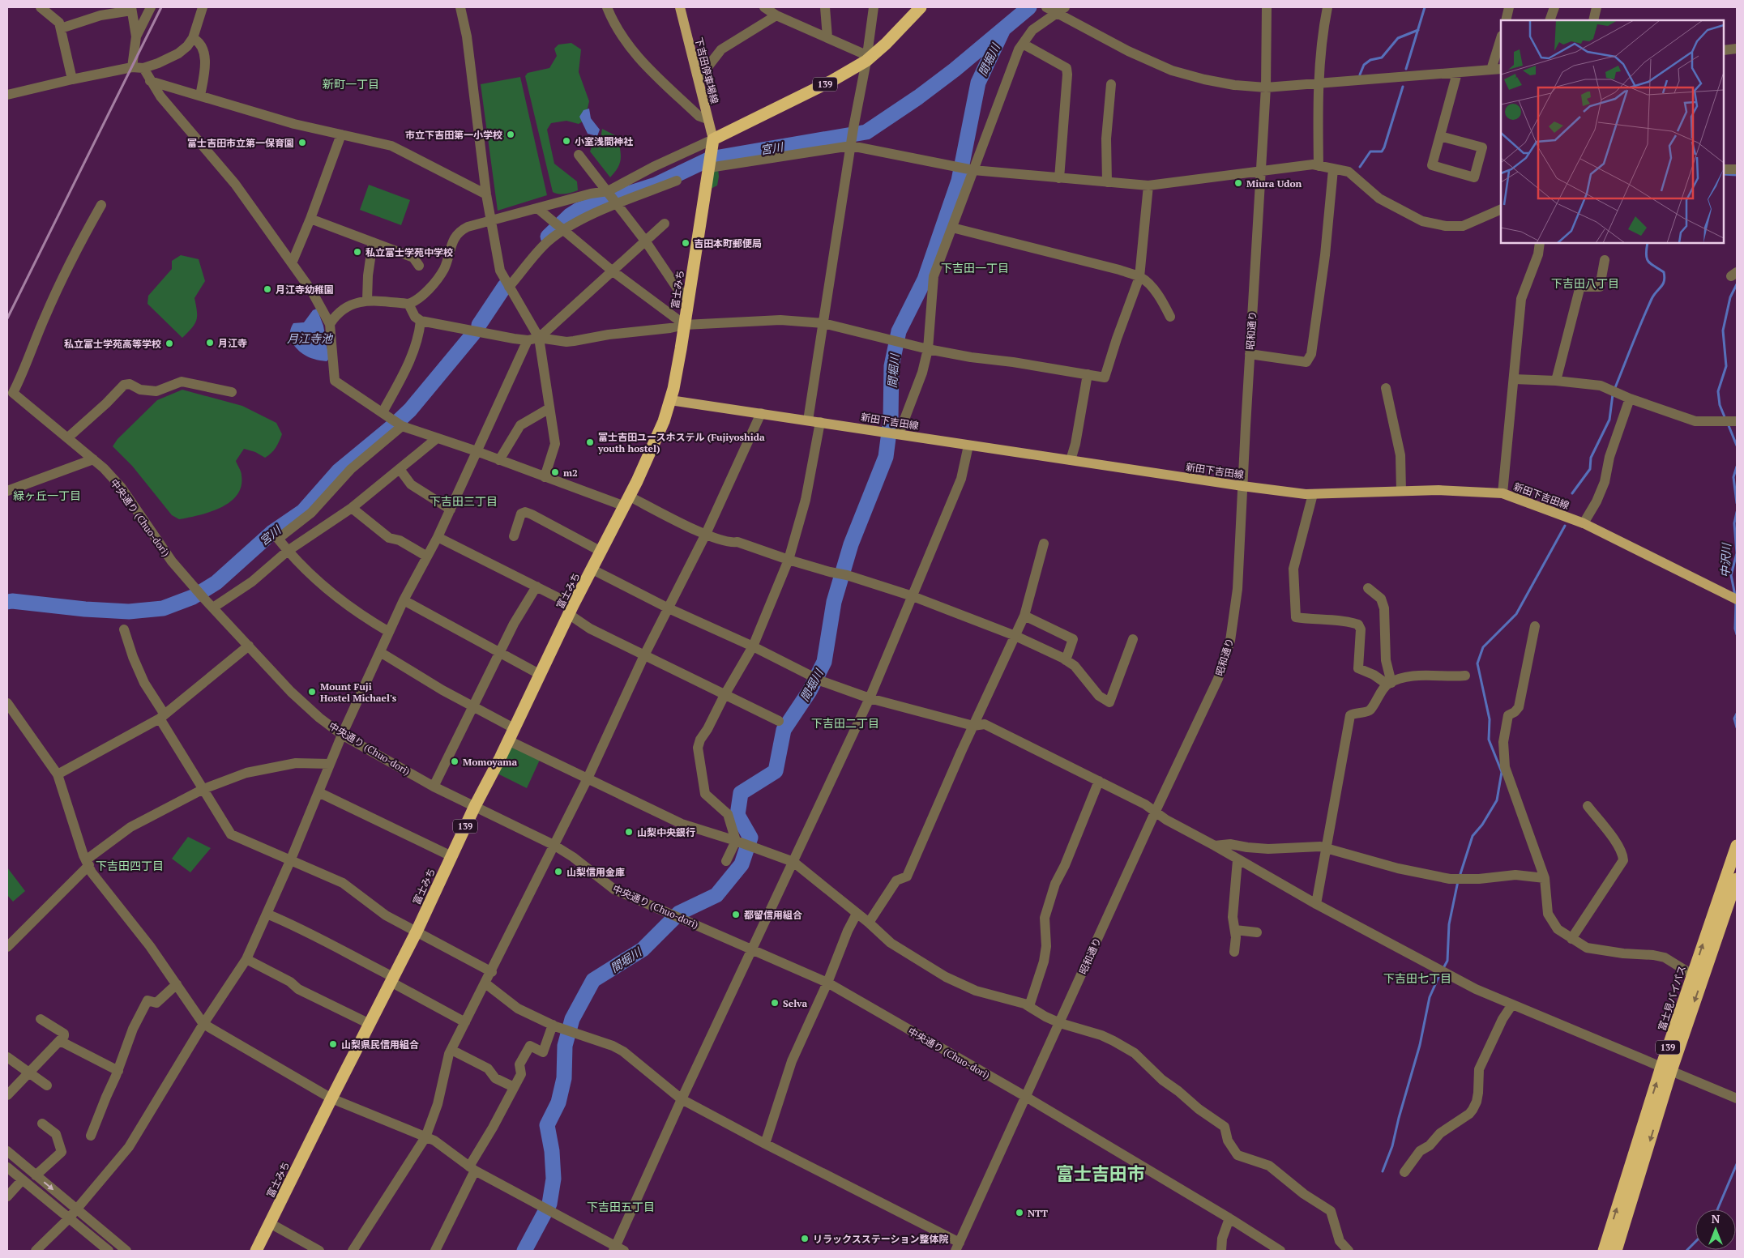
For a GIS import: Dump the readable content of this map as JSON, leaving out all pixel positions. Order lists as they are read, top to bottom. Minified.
{"streets":{"highway":["139","富士みち","富士見バイパス"],"main road":["下吉田停車場線","新田下吉田線"],"street":["昭和通り","中央通り (Chuo-dori)"]},"crossings":[["下吉田停車場線","139"],["下吉田停車場線","富士みち"],["139","富士みち"],["富士みち","新田下吉田線"],["富士みち","中央通り (Chuo-dori)"],["昭和通り","新田下吉田線"],["昭和通り","中央通り (Chuo-dori)"]],"districts":["新町一丁目","下吉田一丁目","下吉田八丁目","緑ヶ丘一丁目","下吉田三丁目","下吉田二丁目","下吉田四丁目","下吉田七丁目","富士吉田市","下吉田五丁目"],"water":["間堀川","宮川","月江寺池","中沢川"],"places":["市立下吉田第一小学校","小室浅間神社","富士吉田市立第一保育園","Miura Udon","吉田本町郵便局","私立富士学苑中学校","月江寺幼稚園","月江寺","私立富士学苑高等学校","富士吉田ユースホステル (Fujiyoshida youth hostel)","m2","Mount Fuji Hostel Michael's","Momoyama","山梨中央銀行","山梨信用金庫","都留信用組合","Selva","山梨県民信用組合","NTT","リラックスステーション整体院"],"north":"top"}
